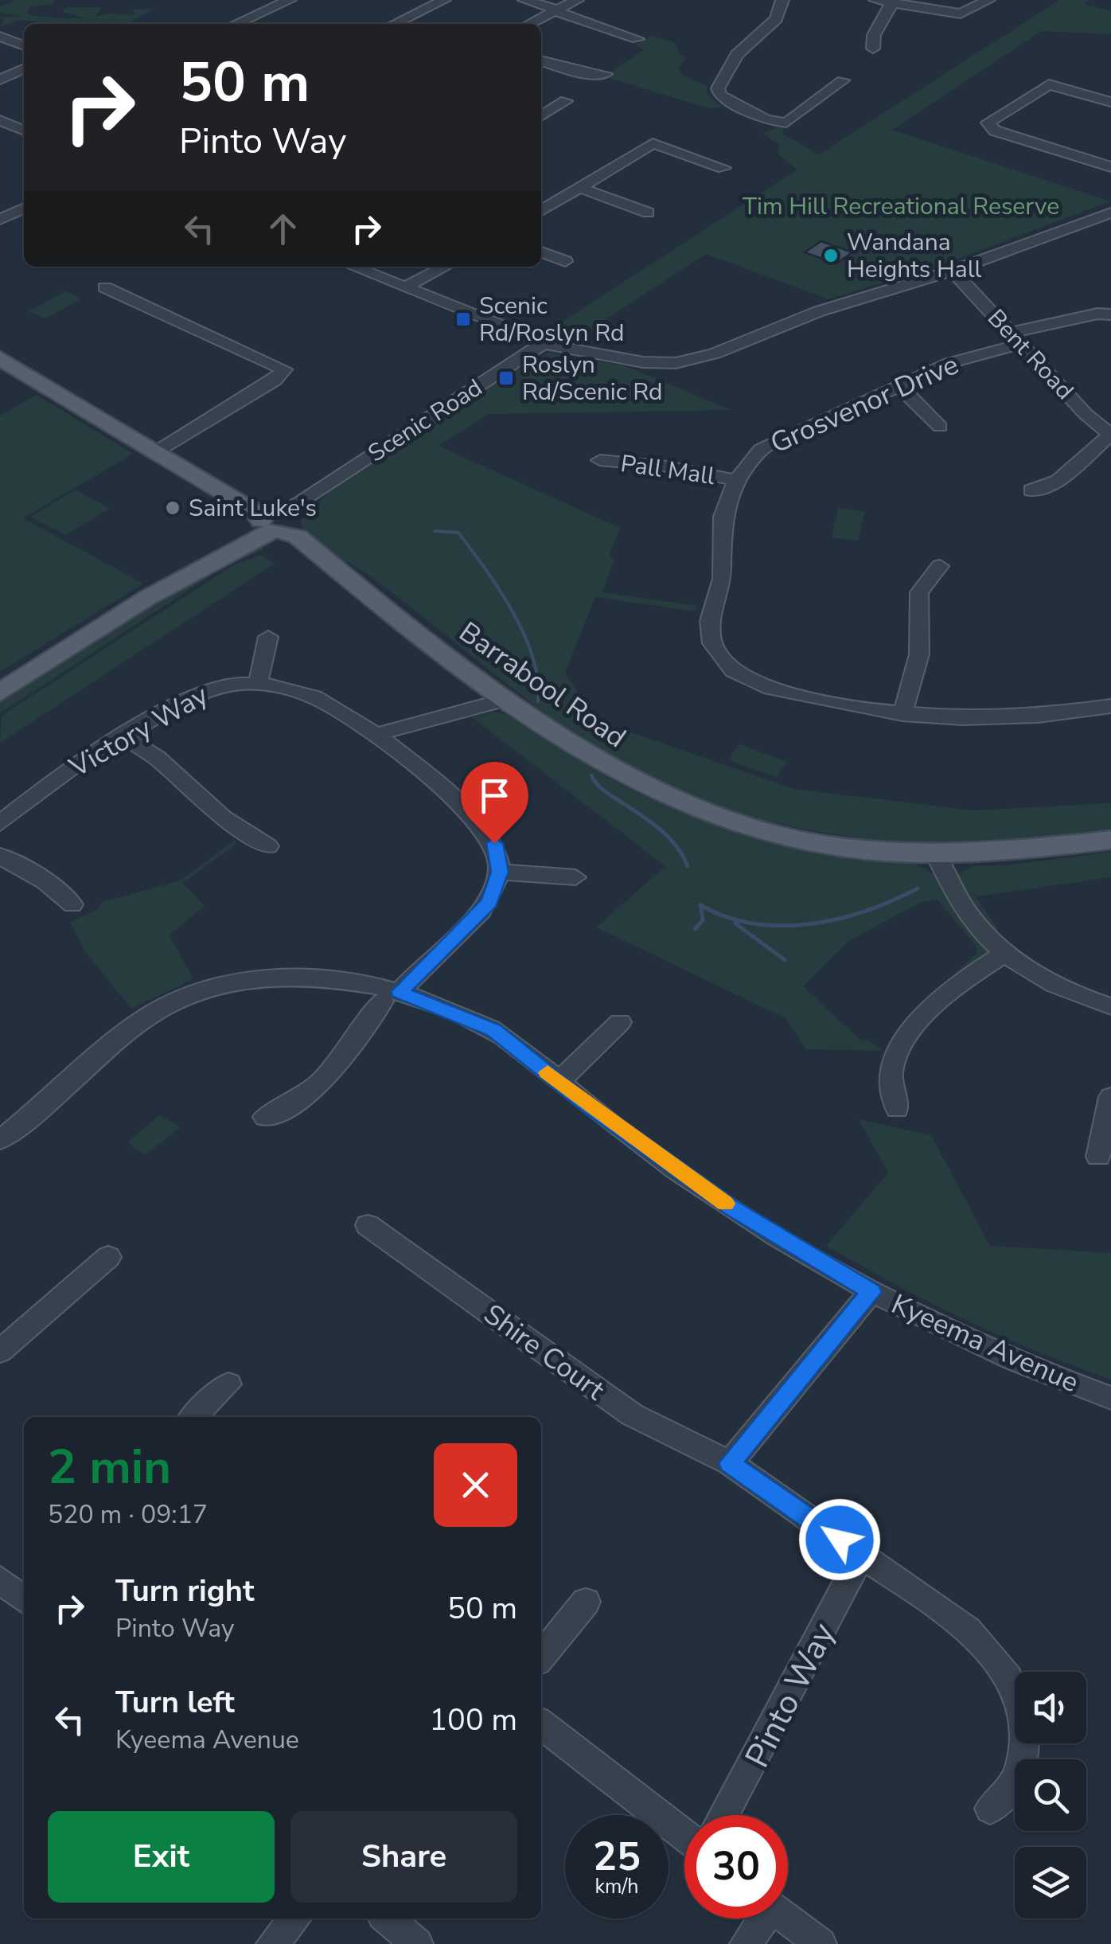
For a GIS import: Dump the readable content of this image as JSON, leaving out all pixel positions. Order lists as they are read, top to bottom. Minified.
{"streets":{"main road":["Barrabool Road"],"street":["Bent Road","Grosvenor Drive","Scenic Road","Pall Mall","Victory Way","Kyeema Avenue","Shire Court","Pinto Way"]},"crossings":[["Bent Road","Grosvenor Drive"],["Grosvenor Drive","Pall Mall"],["Scenic Road","Barrabool Road"]],"parks":["Tim Hill Recreational Reserve"],"places":{"other":["Wandana Heights Hall","Saint Luke's"],"transit":["Scenic Rd/Roslyn Rd","Roslyn Rd/Scenic Rd"]},"page":{"turn":["50 m","Pinto Way"],"heading":["2 min","520 m · 09:17"],"list":[{"name":"Turn right","note":"Pinto Way","value":"50 m"},{"name":"Turn left","note":"Kyeema Avenue","value":"100 m"}],"buttons":["Exit","Share"],"speed":"25 km/h","limit":"30"}}
